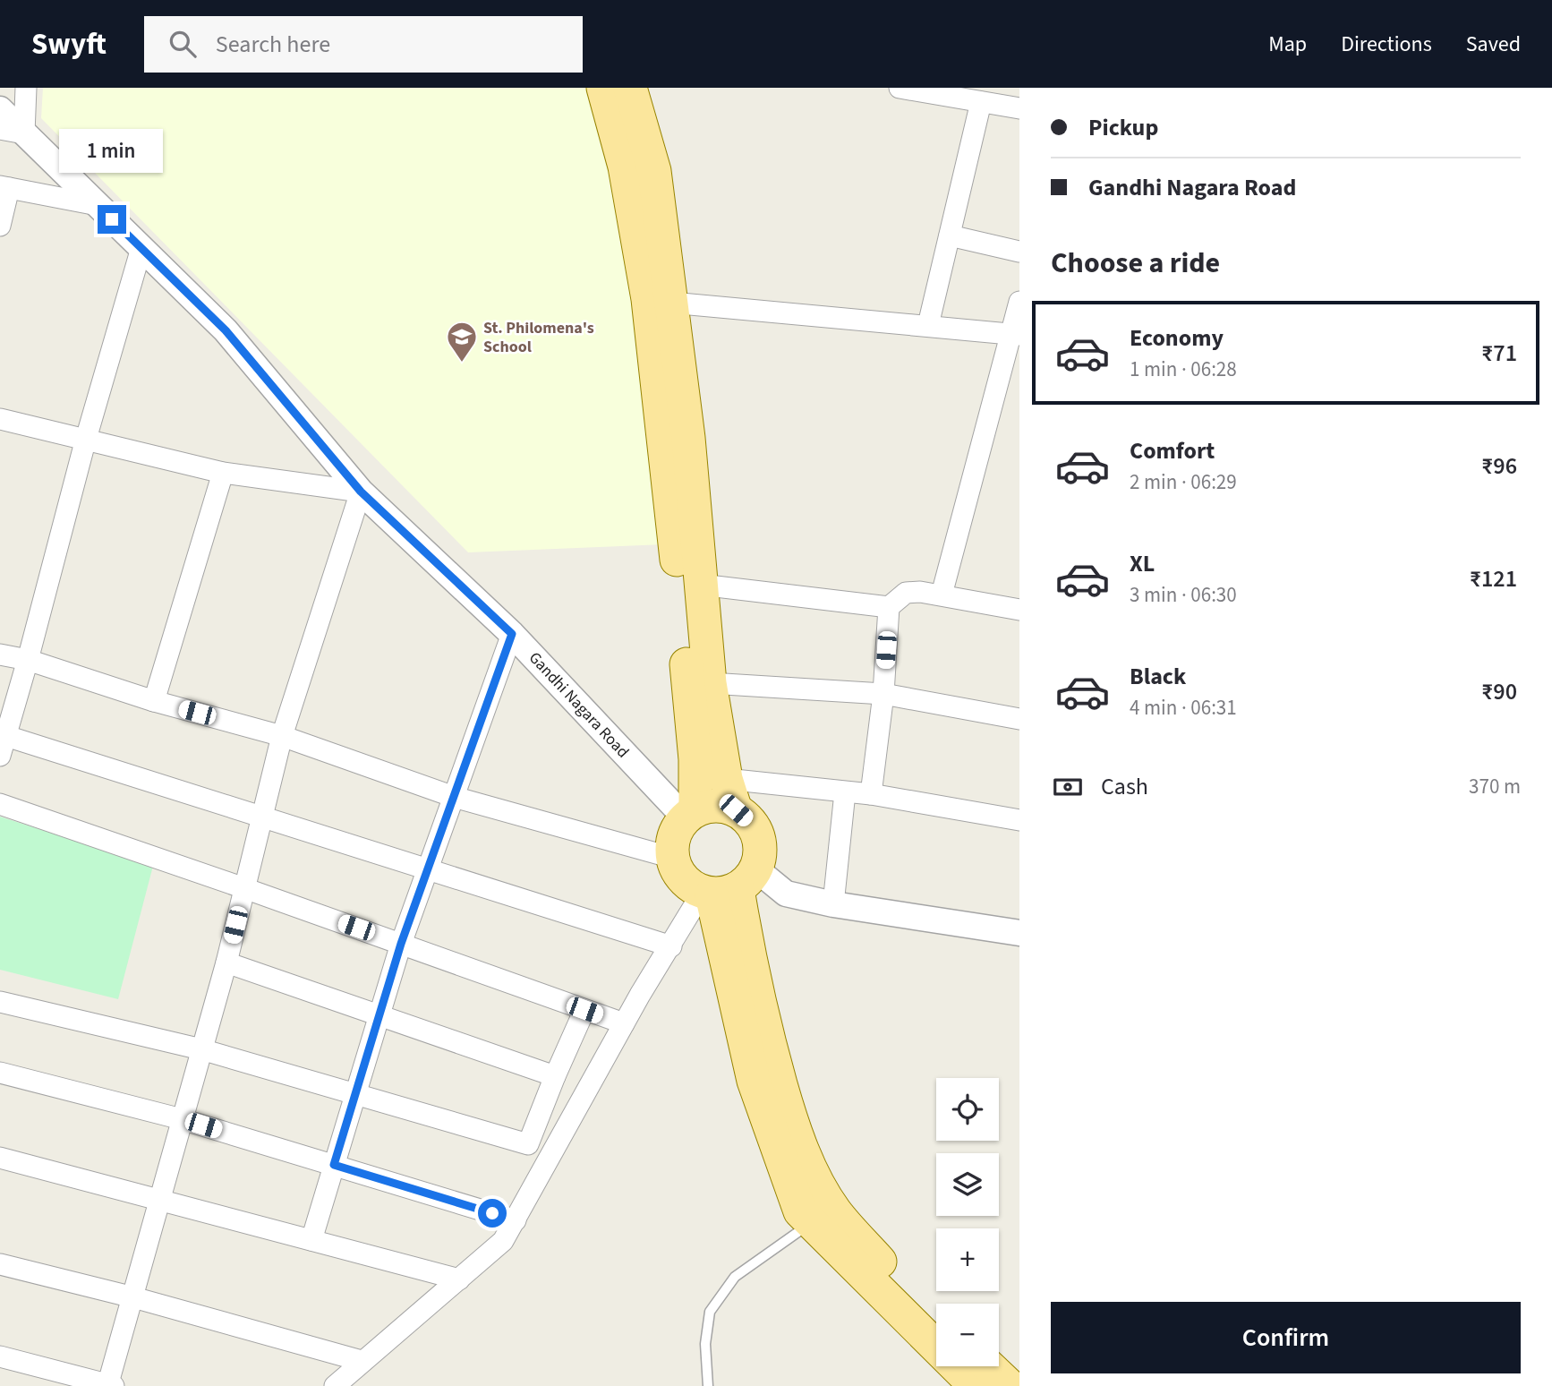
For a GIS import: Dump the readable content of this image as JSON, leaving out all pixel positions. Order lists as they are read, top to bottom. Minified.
{"streets":{"street":["Gandhi Nagara Road"]},"places":{"school or university":["St. Philomena's School"]},"page":{"header":"Swyft","search":"Search here","nav":["Map","Directions","Saved"],"banner":["Pickup","Gandhi Nagara Road"],"bubble":"1 min","heading":"Choose a ride","list":[{"name":"Economy","note":"1 min · 06:28","value":"₹71"},{"name":"Comfort","note":"2 min · 06:29","value":"₹96"},{"name":"XL","note":"3 min · 06:30","value":"₹121"},{"name":"Black","note":"4 min · 06:31","value":"₹90"}],"pay":["Cash","370 m"],"map_buttons":["+","−"],"buttons":"Confirm"}}
